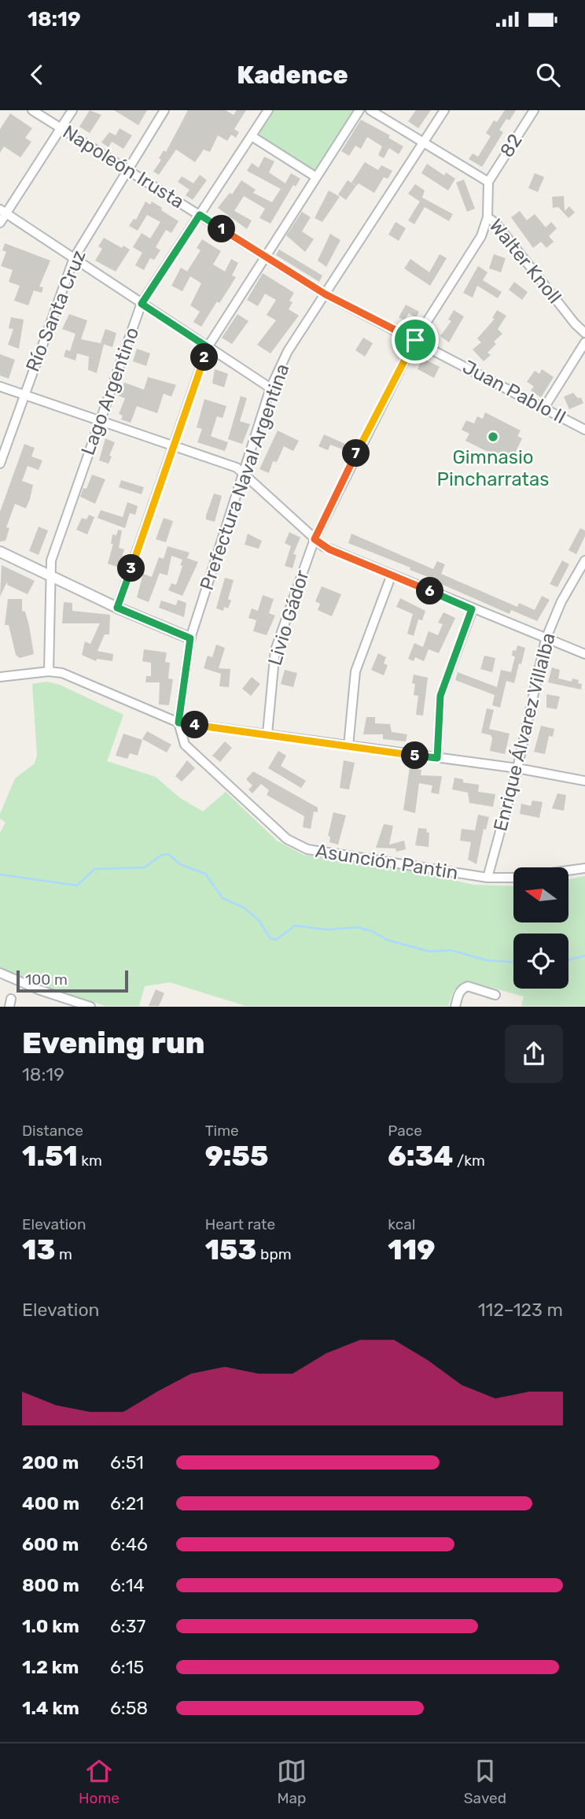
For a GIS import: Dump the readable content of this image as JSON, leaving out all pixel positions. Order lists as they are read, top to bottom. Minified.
{"streets":{"street":["82","Napoleón Irusta","Walter Knoll","Río Santa Cruz","Lago Argentino","Juan Pablo II","Prefectura Naval Argentina","Livio Gádor","Enrique Álvarez Villalba","Asunción Pantin"]},"crossings":[["82","Walter Knoll"],["Napoleón Irusta","Río Santa Cruz"],["Napoleón Irusta","Lago Argentino"],["Napoleón Irusta","Juan Pablo II"],["Napoleón Irusta","Prefectura Naval Argentina"],["Walter Knoll","Livio Gádor"],["Juan Pablo II","Prefectura Naval Argentina"],["Juan Pablo II","Livio Gádor"],["Prefectura Naval Argentina","Asunción Pantin"],["Enrique Álvarez Villalba","Asunción Pantin"]],"places":["Gimnasio Pincharratas"],"scale_bar":"100 m","north":"left","page":{"status":"18:19","header":"Kadence","pins":["1","2","7","3","6","4","5"],"scale":"100 m","heading":["Evening run","18:19"],"stats":[["Distance","1.51 km"],["Time","9:55"],["Pace","6:34 /km"],["Elevation","13 m"],["Heart rate","153 bpm"],["kcal","119"]],"chart":["Elevation","112–123 m"],"list":[{"name":"200 m","note":"6:51"},{"name":"400 m","note":"6:21"},{"name":"600 m","note":"6:46"},{"name":"800 m","note":"6:14"},{"name":"1.0 km","note":"6:37"},{"name":"1.2 km","note":"6:15"},{"name":"1.4 km","note":"6:58"}],"tabs":["Home","Map","Saved"]}}
